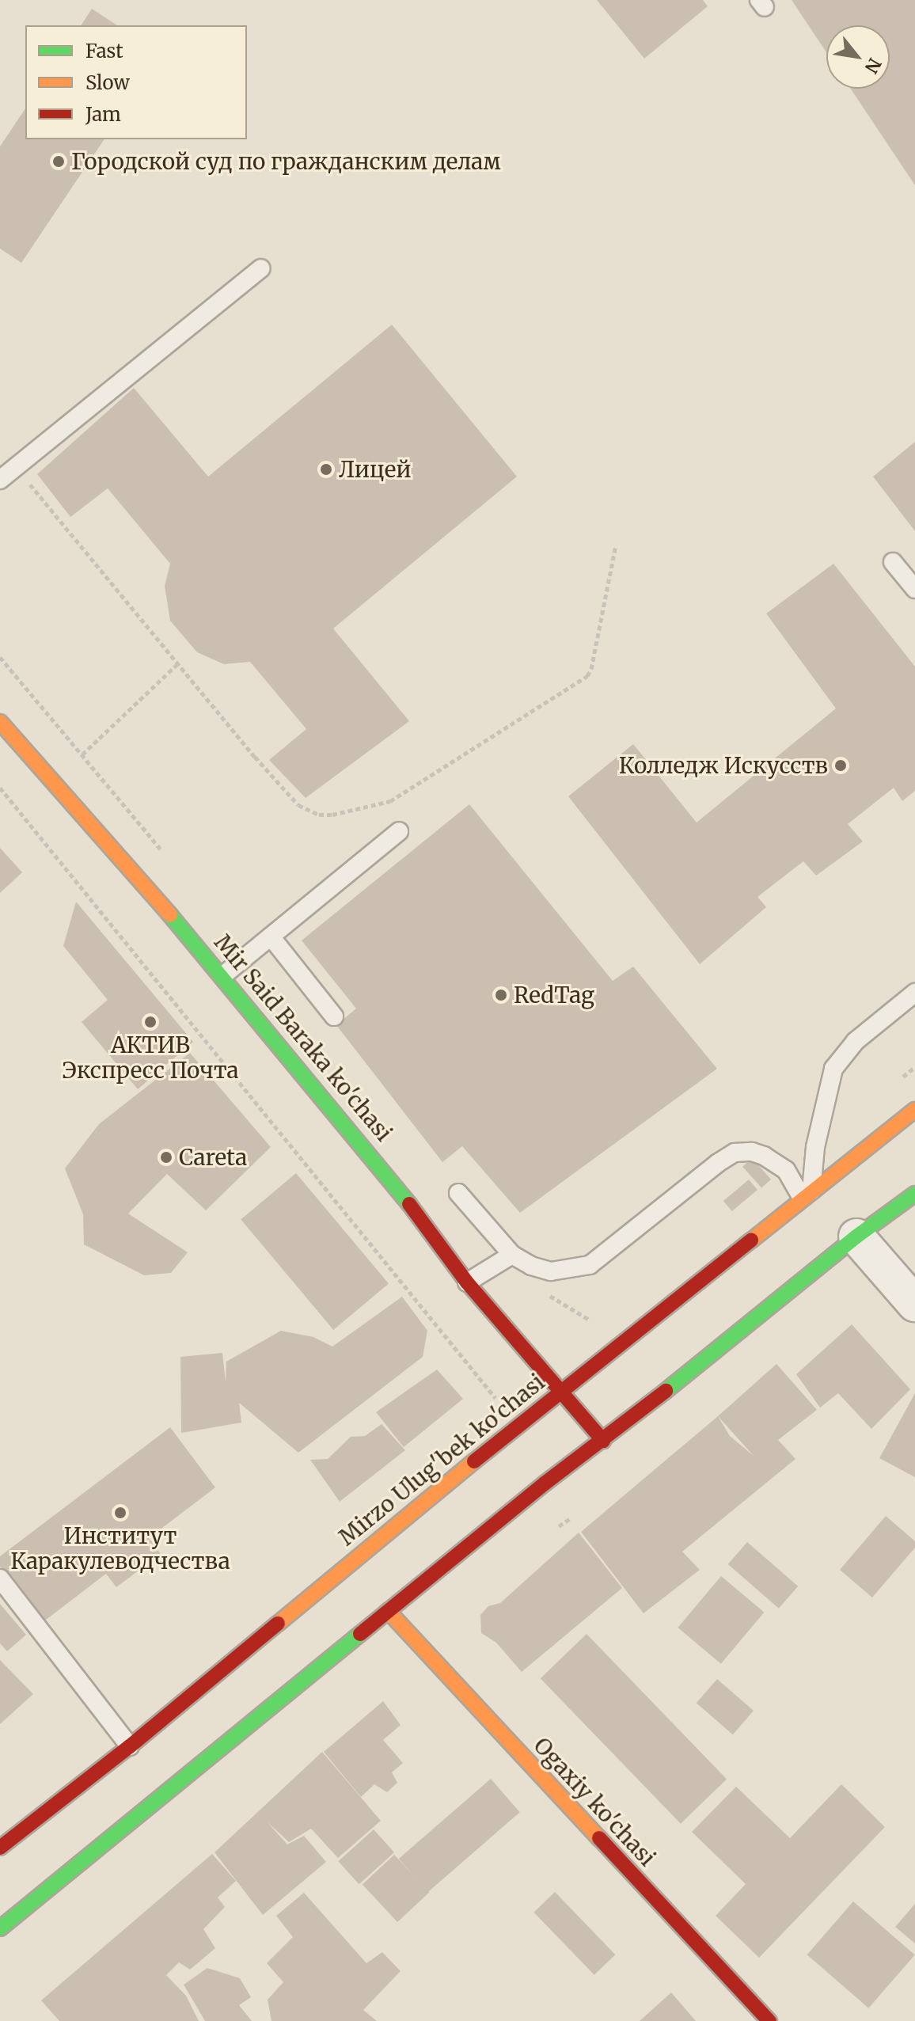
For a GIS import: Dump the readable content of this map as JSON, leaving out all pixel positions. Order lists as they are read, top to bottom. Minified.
{"streets":{"main road":["Mir Said Baraka ko'chasi","Mirzo Ulug'bek ko'chasi","Ogaxiy ko'chasi"]},"crossings":[["Mir Said Baraka ko'chasi","Mirzo Ulug'bek ko'chasi"]],"places":["Городской суд по гражданским делам","Лицей","Колледж Искусств","RedTag","АКТИВ Экспресс Почта","Careta","Институт Каракулеводчества"],"legend":["Fast","Slow","Jam"],"north":"bottom right"}
